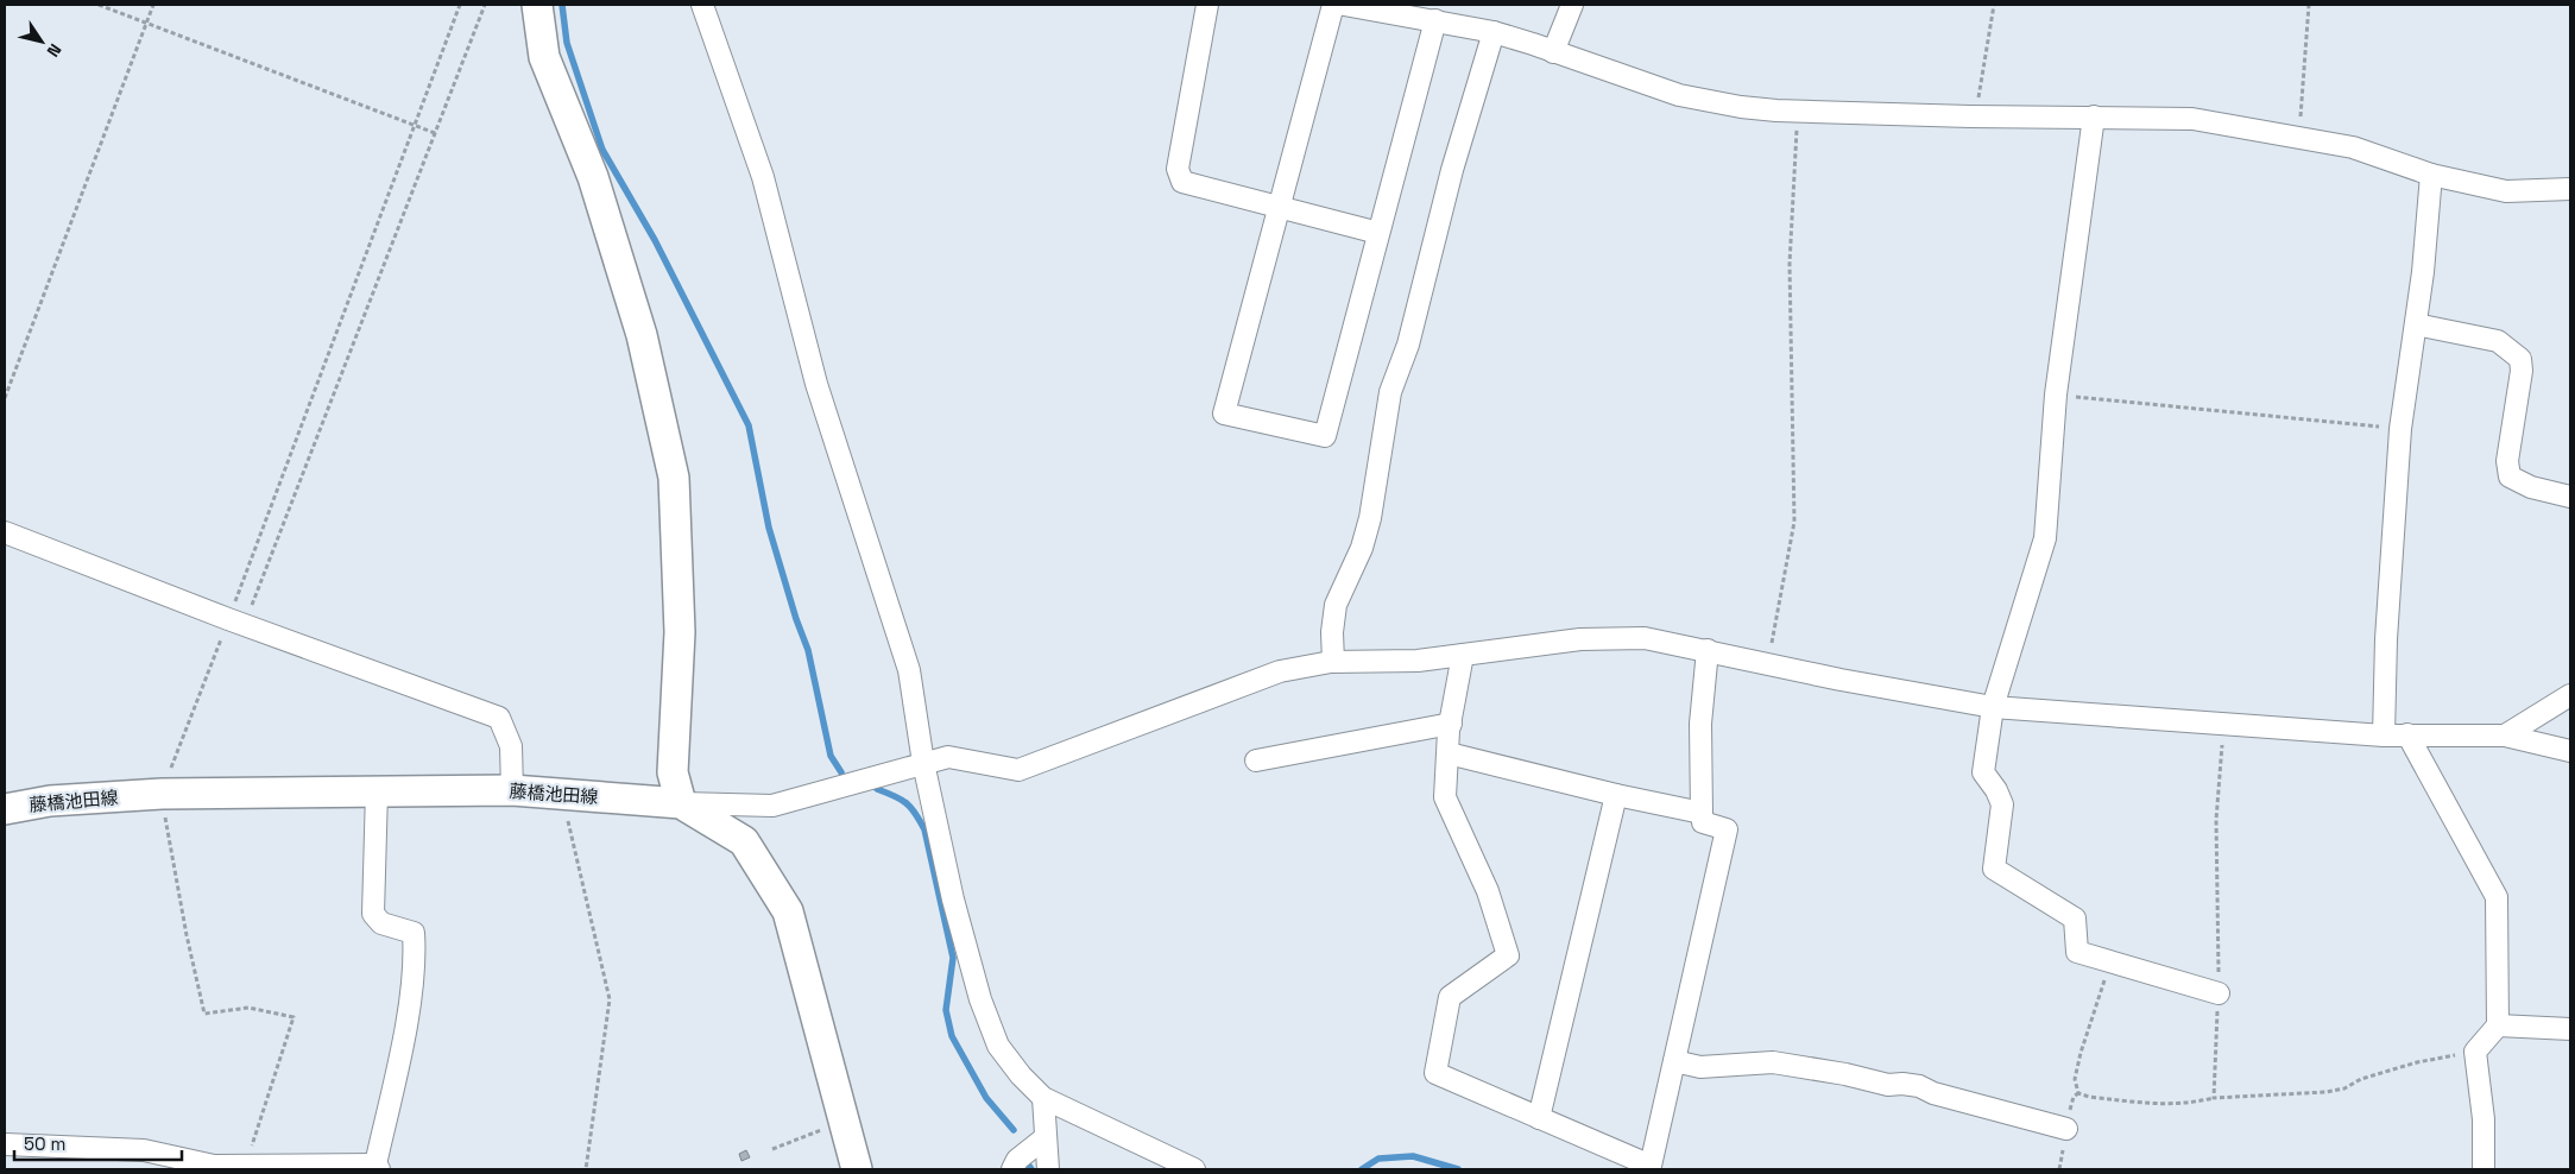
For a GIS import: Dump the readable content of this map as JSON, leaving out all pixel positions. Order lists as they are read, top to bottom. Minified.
{"streets":{"main road":["藤橋池田線"]},"scale_bar":"50 m","north":"bottom right"}
